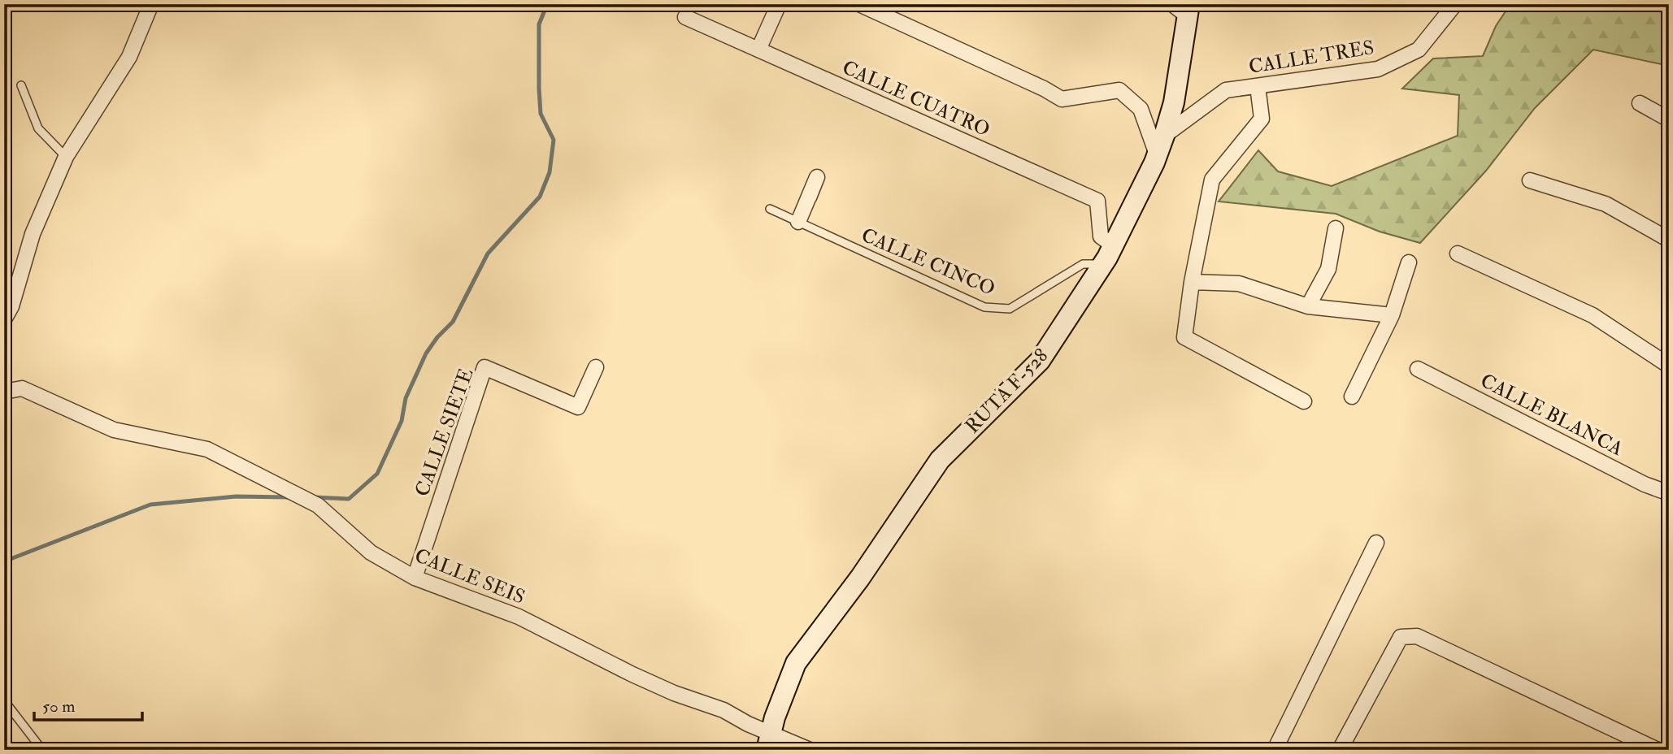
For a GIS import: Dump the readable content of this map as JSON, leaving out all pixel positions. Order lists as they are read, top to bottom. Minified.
{"streets":{"main road":["RUTA F-528"],"street":["CALLE TRES","CALLE CUATRO","CALLE BLANCA","CALLE SIETE","CALLE SEIS"],"lane":["CALLE CINCO"]},"crossings":[["CALLE TRES","RUTA F-528"],["CALLE CUATRO","RUTA F-528"],["CALLE CINCO","RUTA F-528"],["RUTA F-528","CALLE SEIS"],["CALLE SIETE","CALLE SEIS"]],"scale_bar":"50 m"}
